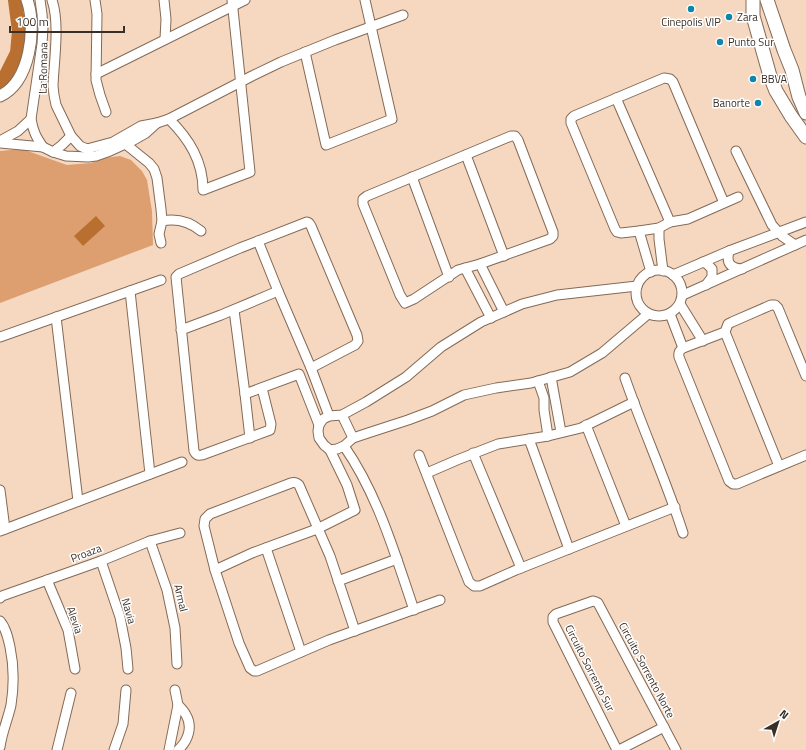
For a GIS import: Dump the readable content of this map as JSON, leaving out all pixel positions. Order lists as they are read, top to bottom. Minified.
{"streets":{"street":["La Romana","Proaza","Armal","Navia","Alevia","Circuito Sorrento Sur","Circuito Sorrento Norte"]},"crossings":[["Proaza","Armal"],["Proaza","Navia"],["Proaza","Alevia"],["Circuito Sorrento Sur","Circuito Sorrento Norte"]],"places":["Cinepolis VIP","Zara","Punto Sur","BBVA","Banorte"],"scale_bar":"100 m","north":"top right"}
